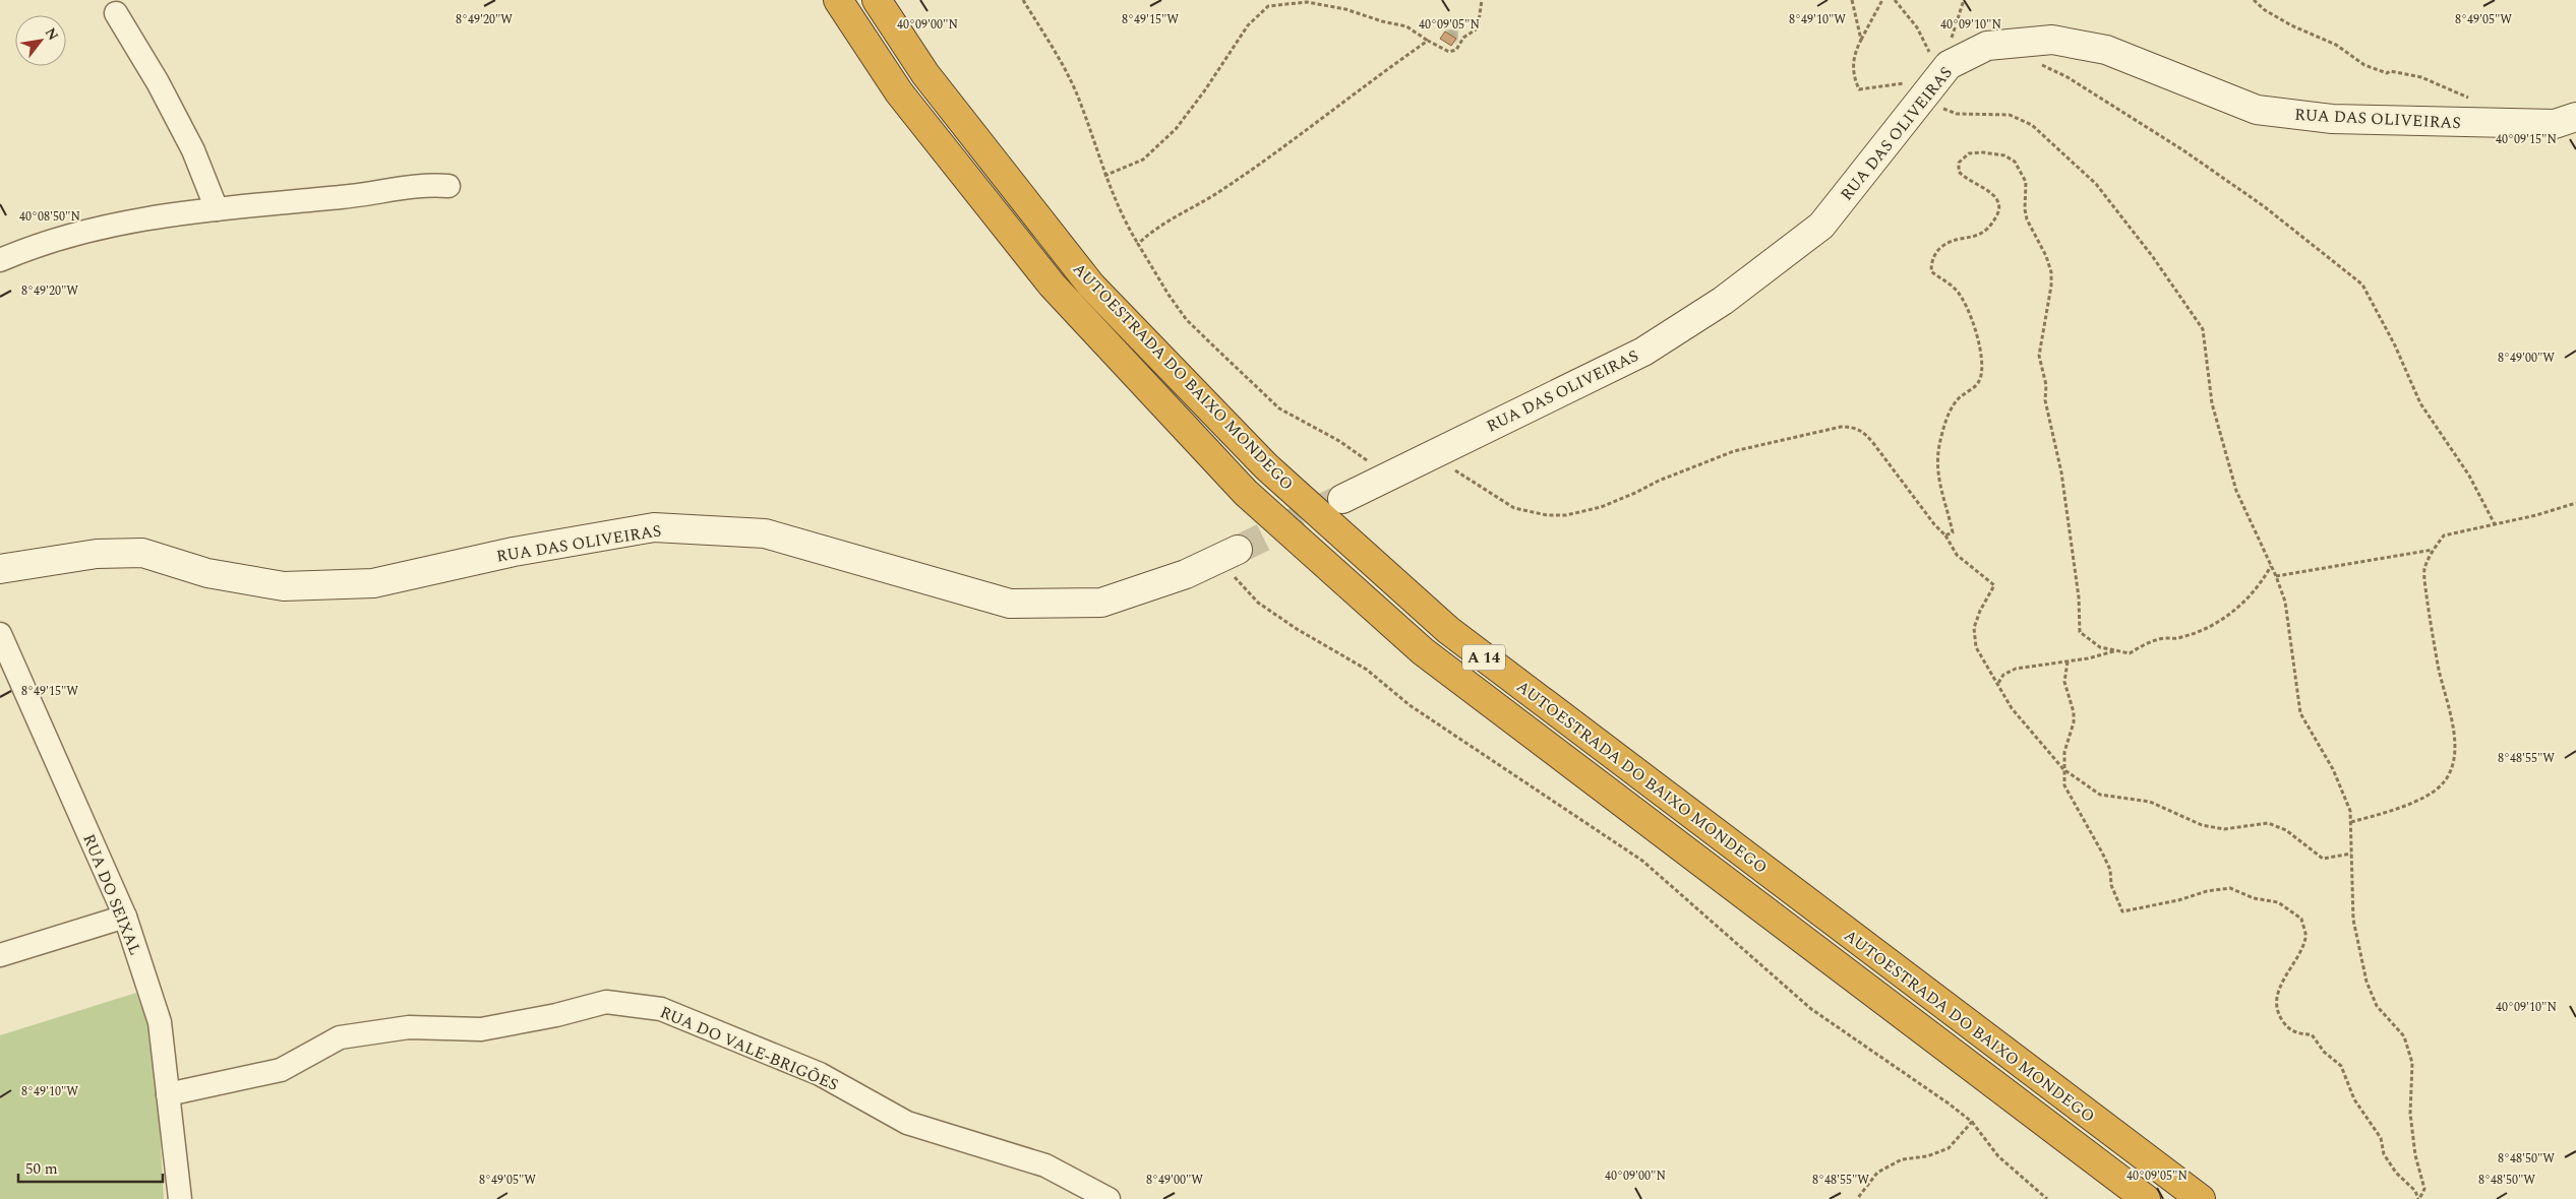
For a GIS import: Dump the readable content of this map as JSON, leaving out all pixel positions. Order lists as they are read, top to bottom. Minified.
{"streets":{"highway":["AUTOESTRADA DO BAIXO MONDEGO","A 14"],"street":["RUA DAS OLIVEIRAS","RUA DO SEIXAL","RUA DO VALE-BRIGÕES"]},"crossings":[["RUA DO SEIXAL","RUA DO VALE-BRIGÕES"]],"scale_bar":"50 m","north":"top right","coordinates":["8°49'20\"W","8°49'15\"W","8°49'10\"W","8°49'05\"W","40°09'00\"N","40°09'05\"N","40°09'10\"N","40°09'15\"N","40°08'50\"N","8°49'00\"W","8°48'55\"W","8°48'50\"W"]}
